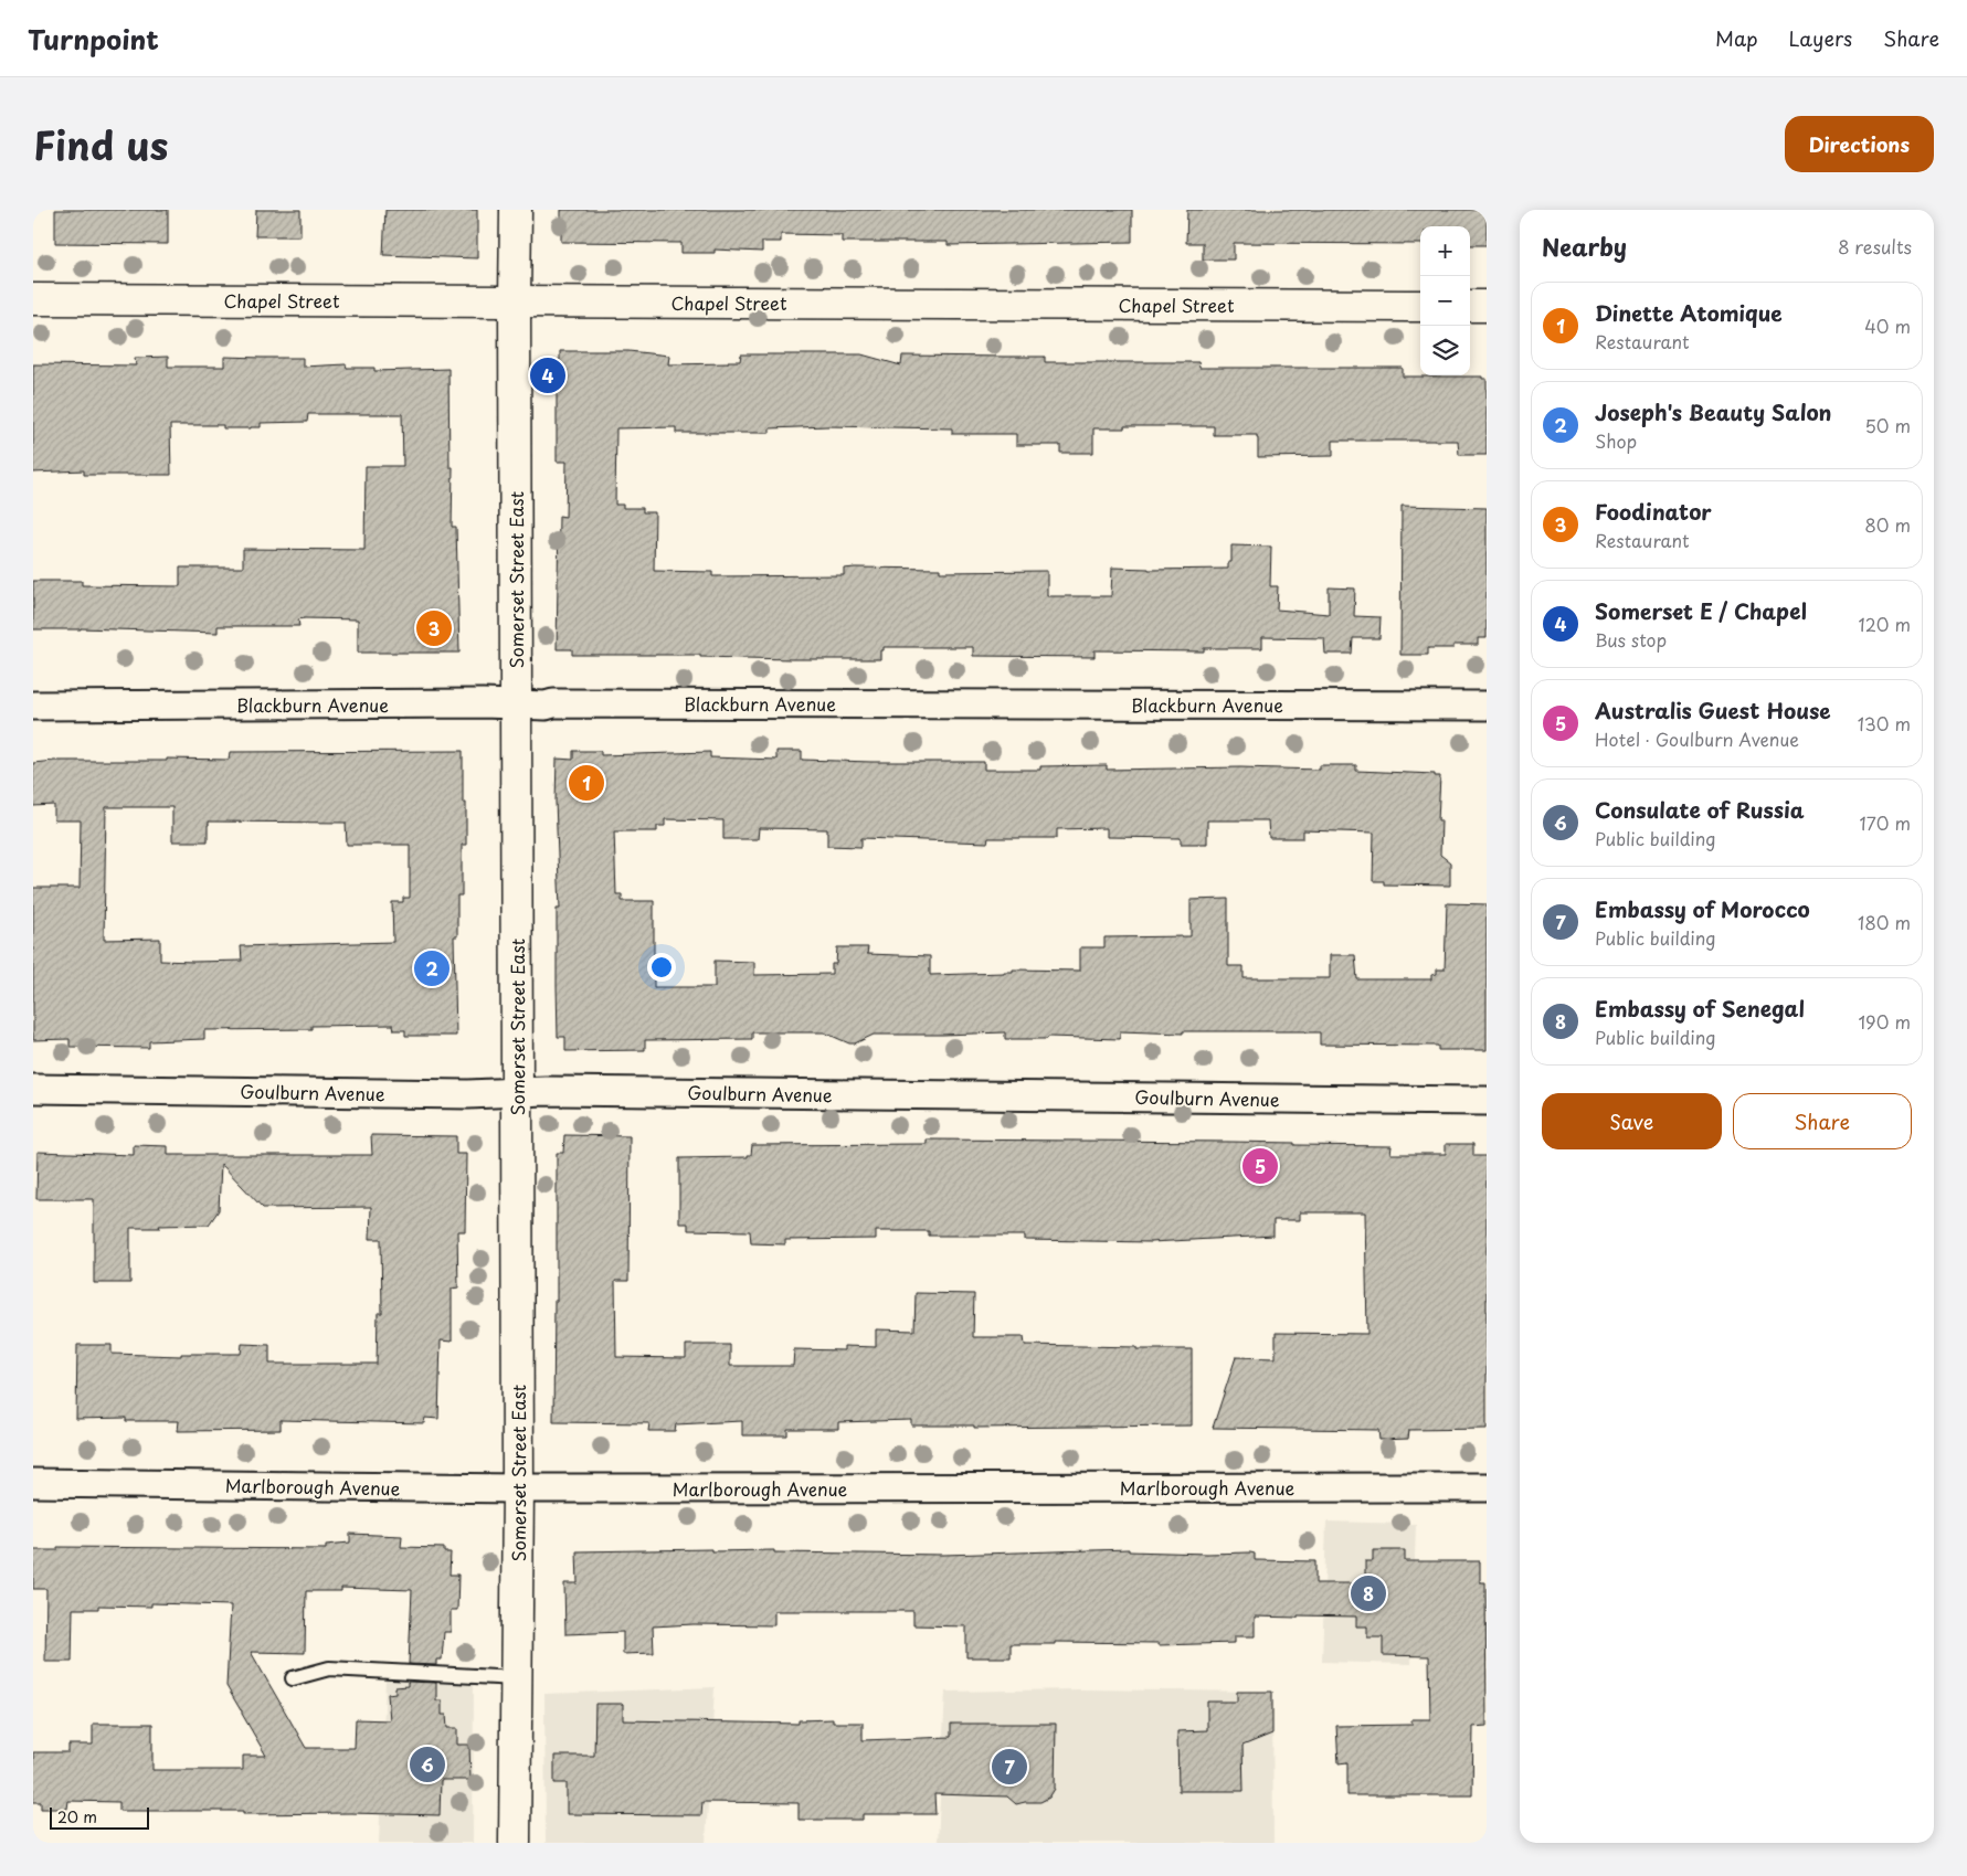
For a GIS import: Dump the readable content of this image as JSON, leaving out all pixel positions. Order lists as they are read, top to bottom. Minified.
{"streets":{"street":["Chapel Street","Somerset Street East","Blackburn Avenue","Goulburn Avenue","Marlborough Avenue"]},"crossings":[["Chapel Street","Somerset Street East"],["Somerset Street East","Blackburn Avenue"],["Somerset Street East","Goulburn Avenue"],["Somerset Street East","Marlborough Avenue"]],"scale_bar":"20 m","page":{"header":"Turnpoint","nav":["Map","Layers","Share"],"title":"Find us","buttons":["Directions",["Save","Share"]],"heading":["Nearby","8 results"],"map_buttons":["+","−"],"list":[{"mark":"1","name":"Dinette Atomique","note":"Restaurant","value":"40 m"},{"mark":"2","name":"Joseph's Beauty Salon","note":"Shop","value":"50 m"},{"mark":"3","name":"Foodinator","note":"Restaurant","value":"80 m"},{"mark":"4","name":"Somerset E / Chapel","note":"Bus stop","value":"120 m"},{"mark":"5","name":"Australis Guest House","note":"Hotel · Goulburn Avenue","value":"130 m"},{"mark":"6","name":"Consulate of Russia","note":"Public building","value":"170 m"},{"mark":"7","name":"Embassy of Morocco","note":"Public building","value":"180 m"},{"mark":"8","name":"Embassy of Senegal","note":"Public building","value":"190 m"}],"pins":["4","3","1","2","5","8","6","7"],"scale":"20 m"}}
